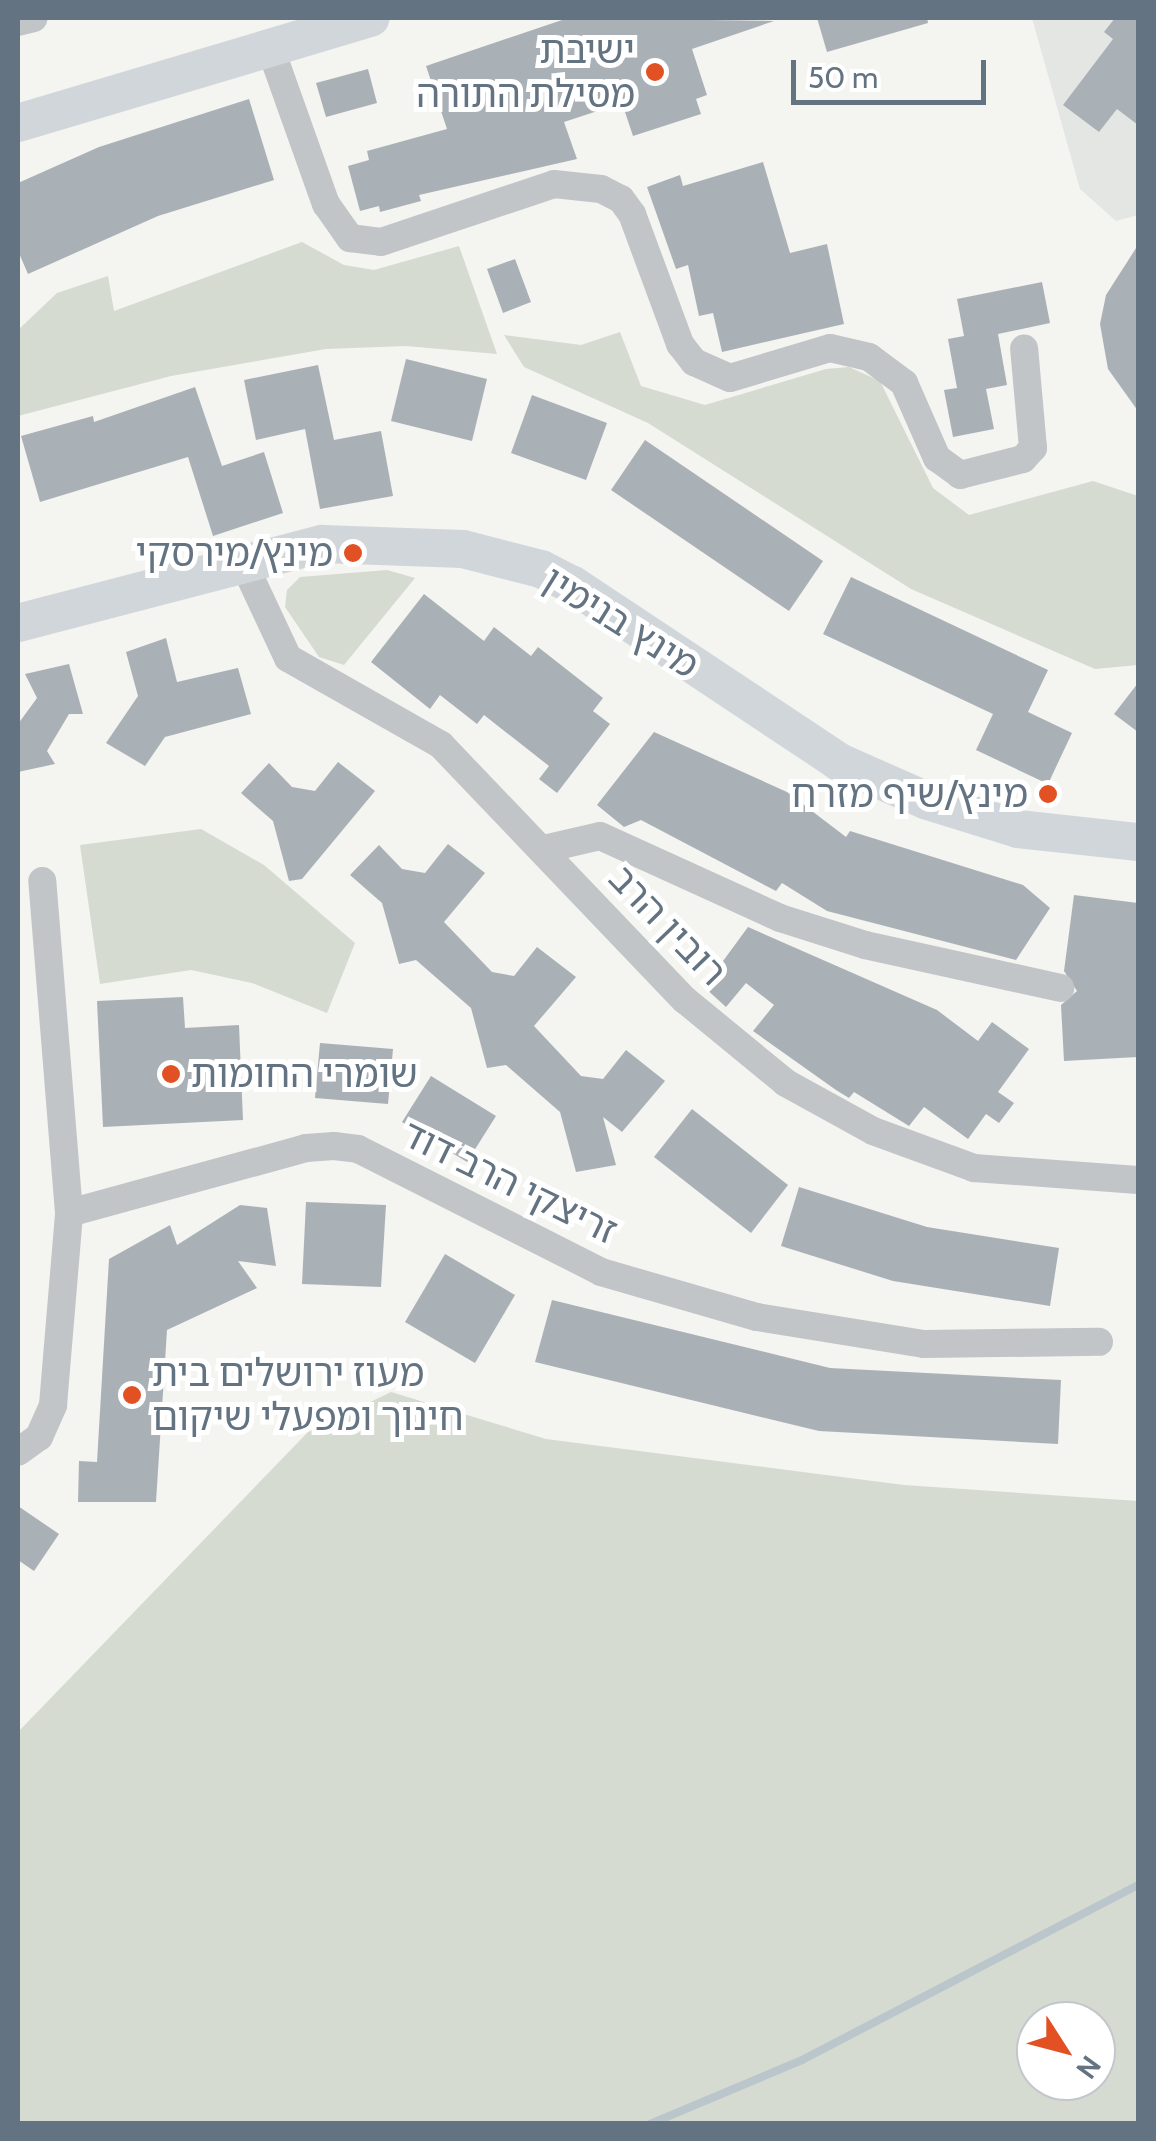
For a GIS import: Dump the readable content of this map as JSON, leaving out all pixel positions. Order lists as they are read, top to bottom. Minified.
{"streets":{"street":["מינץ בנימין","רובין הרב","זריצקי הרב דוד"]},"crossings":[["מינץ בנימין","רובין הרב"]],"places":["ישיבת מסילת התורה","מינץ/מירסקי","מינץ/שיף מזרח","שומרי החומות","מעוז ירושלים בית חינוך ומפעלי שיקום"],"scale_bar":"50 m","north":"bottom right"}
